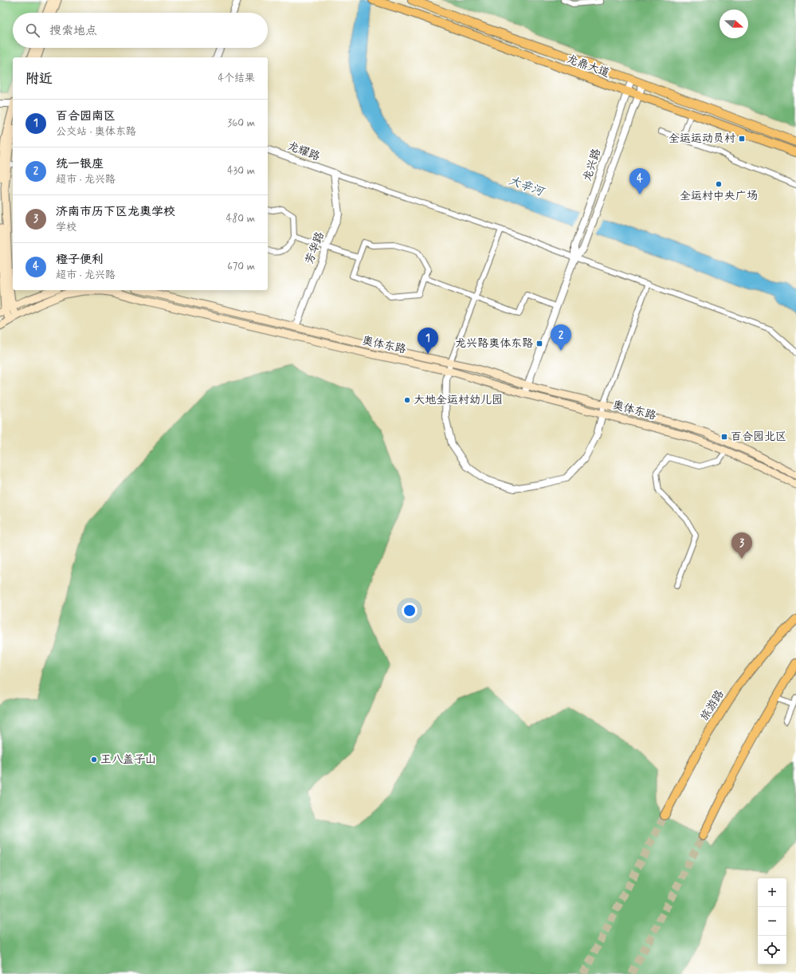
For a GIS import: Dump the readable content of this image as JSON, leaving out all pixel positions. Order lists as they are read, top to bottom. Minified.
{"streets":{"main road":["龙鼎大道","奥体东路","旅游路"],"street":["龙耀路","龙兴路","芳华路"]},"crossings":[["龙鼎大道","龙兴路"],["龙耀路","芳华路"],["龙兴路","奥体东路"]],"water":["大辛河"],"places":{"transit":["全运运动员村","龙兴路奥体东路","百合园北区"],"other":["全运村中央广场","大地全运村幼儿园","王八盖子山"]},"north":"right","page":{"search":"搜索地点","heading":["附近","4个结果"],"list":[{"mark":"1","name":"百合园南区","note":"公交站 · 奥体东路","value":"360 m"},{"mark":"2","name":"统一银座","note":"超市 · 龙兴路","value":"430 m"},{"mark":"3","name":"济南市历下区龙奥学校","note":"学校","value":"480 m"},{"mark":"4","name":"橙子便利","note":"超市 · 龙兴路","value":"670 m"}],"pins":["4","2","1","3"],"map_buttons":["+","−"]}}
